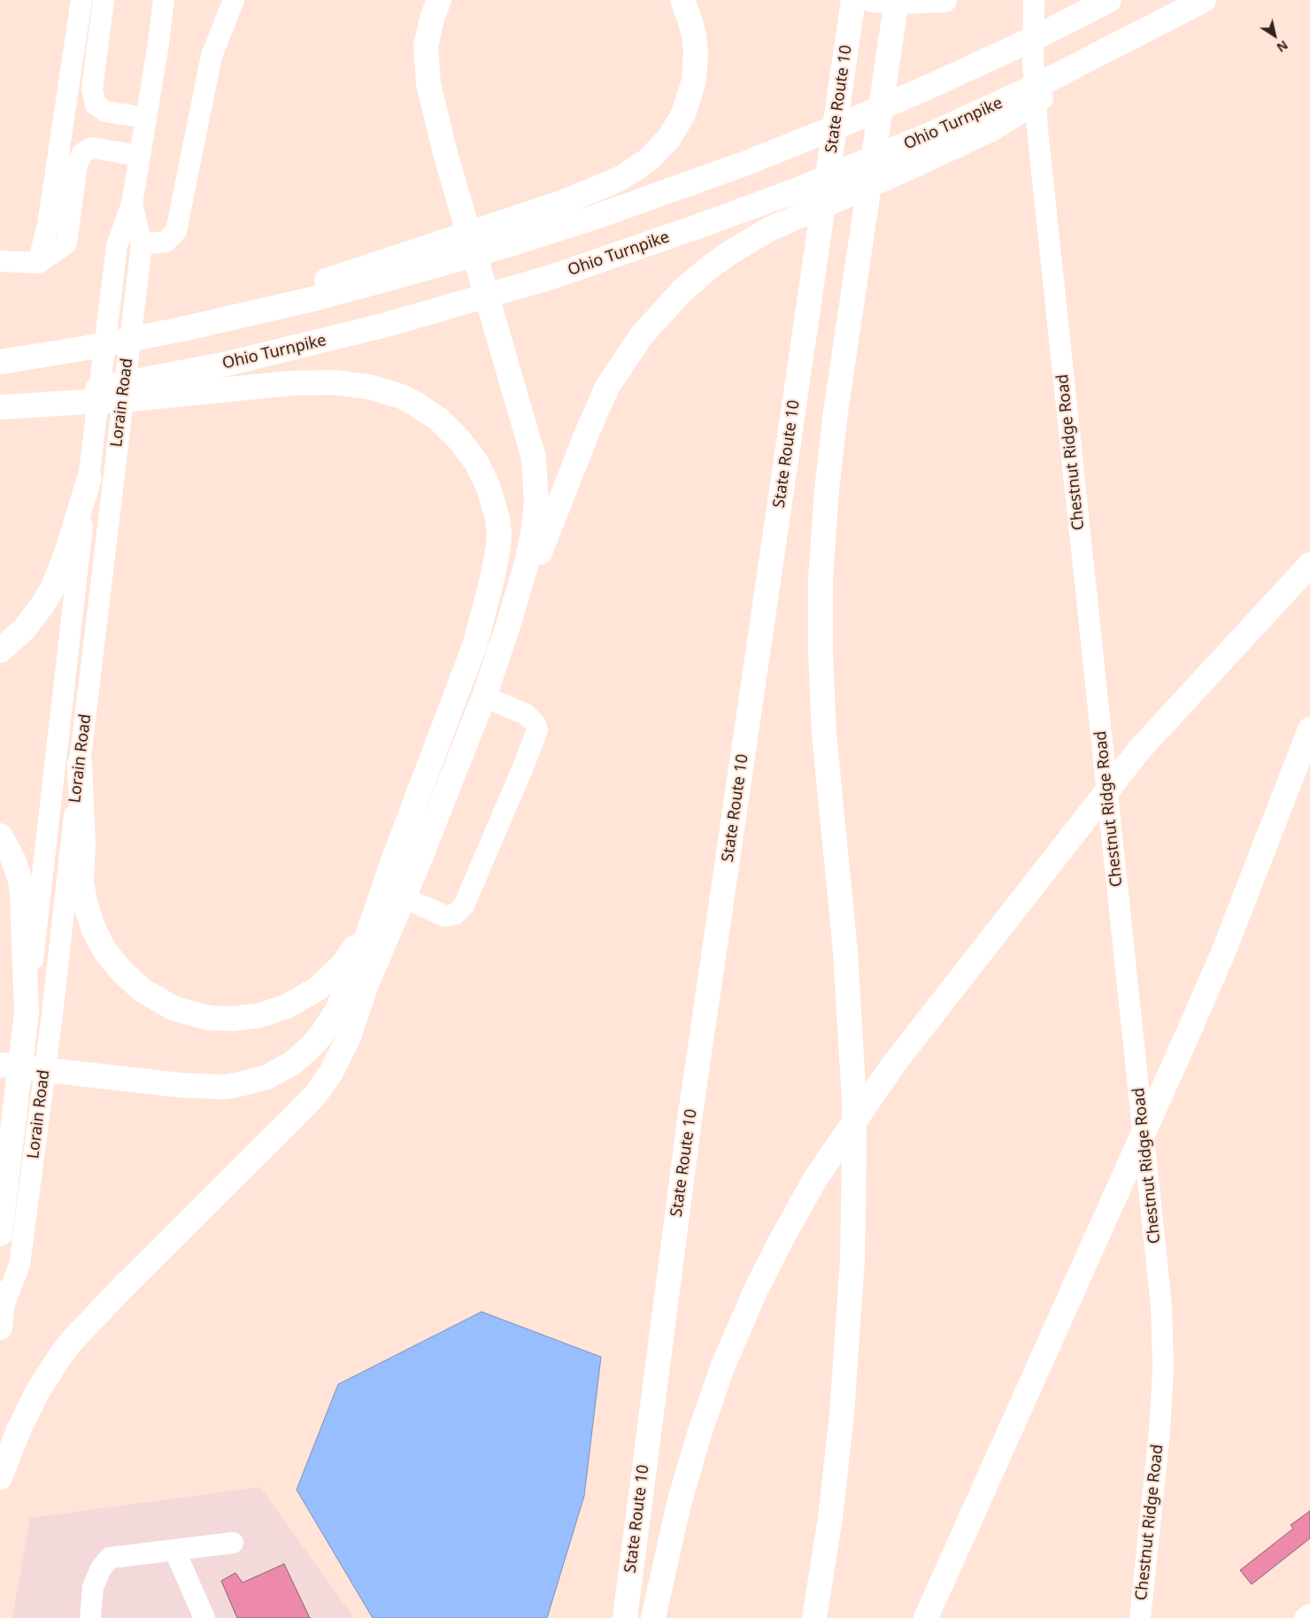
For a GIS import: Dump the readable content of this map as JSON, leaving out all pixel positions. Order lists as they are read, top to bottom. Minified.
{"streets":{"main road":["State Route 10","Ohio Turnpike","Lorain Road"],"street":["Chestnut Ridge Road"]},"north":"bottom right"}
